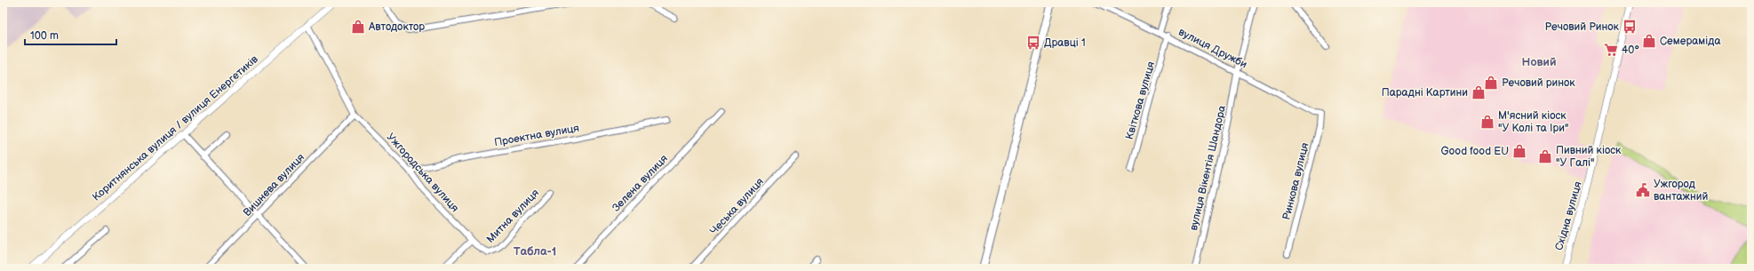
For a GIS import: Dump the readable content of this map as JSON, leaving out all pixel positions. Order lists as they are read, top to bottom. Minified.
{"streets":{"street":["вулиця Дружби","Квіткова вулиця","Коритнянська вулиця / вулиця Енергетиків","Проектна вулиця","вулиця Вікентія Шандора","Ужгородська вулиця","Ринкова вулиця","Зелена вулиця","Вишнева вулиця","Чеська вулиця","Митна вулиця","Східна вулиця"]},"crossings":[["вулиця Дружби","Квіткова вулиця"],["вулиця Дружби","вулиця Вікентія Шандора"],["вулиця Дружби","Ринкова вулиця"],["Коритнянська вулиця / вулиця Енергетиків","Ужгородська вулиця"],["Проектна вулиця","Ужгородська вулиця"],["Ужгородська вулиця","Вишнева вулиця"],["Ужгородська вулиця","Митна вулиця"]],"districts":["Новий","Табла-1"],"places":{"shop":["Автодоктор","Семераміда","Речовий ринок","Парадні Картини","М'ясний кіоск \"У Колі та Іри\"","Good food EU","Пивний кіоск \"У Галі\""],"bus stop":["Речовий Ринок","Дравці 1"],"supermarket":["40°"],"public building":["Ужгород вантажний"]},"scale_bar":"100 m"}
